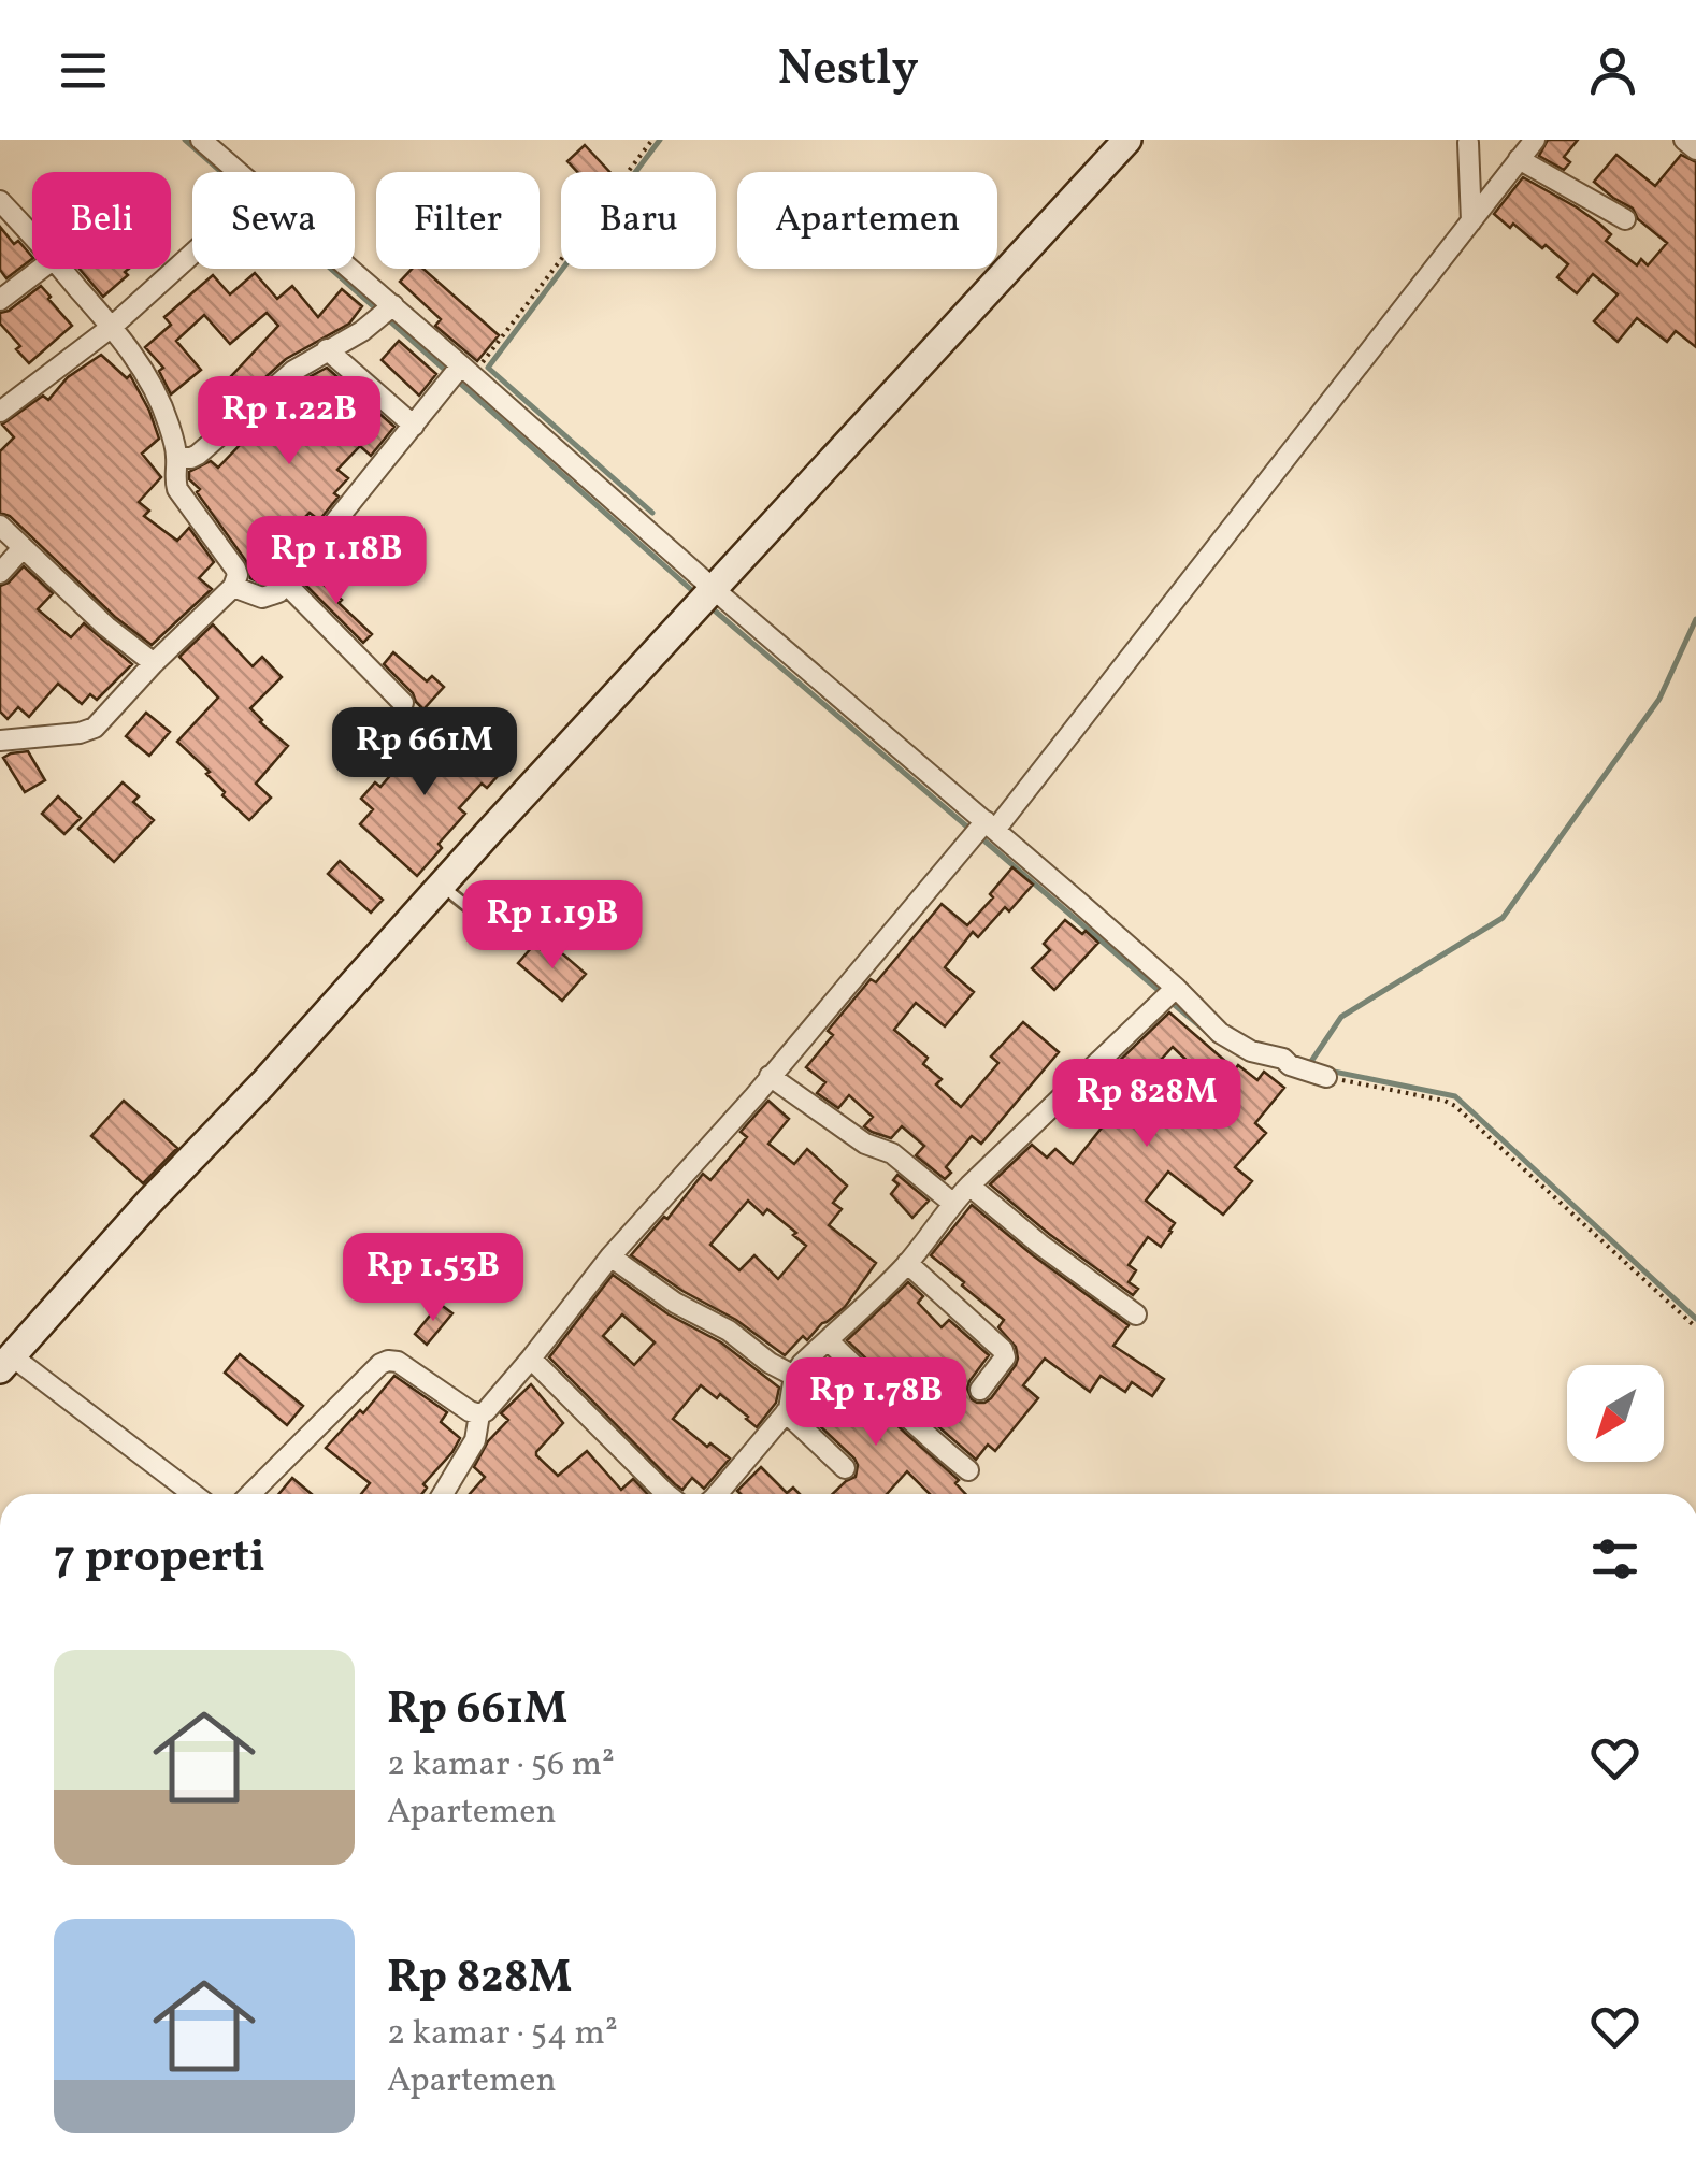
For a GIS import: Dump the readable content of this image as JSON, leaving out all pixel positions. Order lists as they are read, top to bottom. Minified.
{"north":"bottom left","page":{"header":"Nestly","chip":["Beli","Sewa","Filter","Baru","Apartemen"],"price":["Rp 1.22B","Rp 1.18B","Rp 661M","Rp 1.19B","Rp 828M","Rp 1.53B","Rp 1.78B"],"heading":"7 properti","list":[{"name":"Rp 661M","note":"2 kamar · 56 m² · Apartemen"},{"name":"Rp 828M","note":"2 kamar · 54 m² · Apartemen"}]}}
